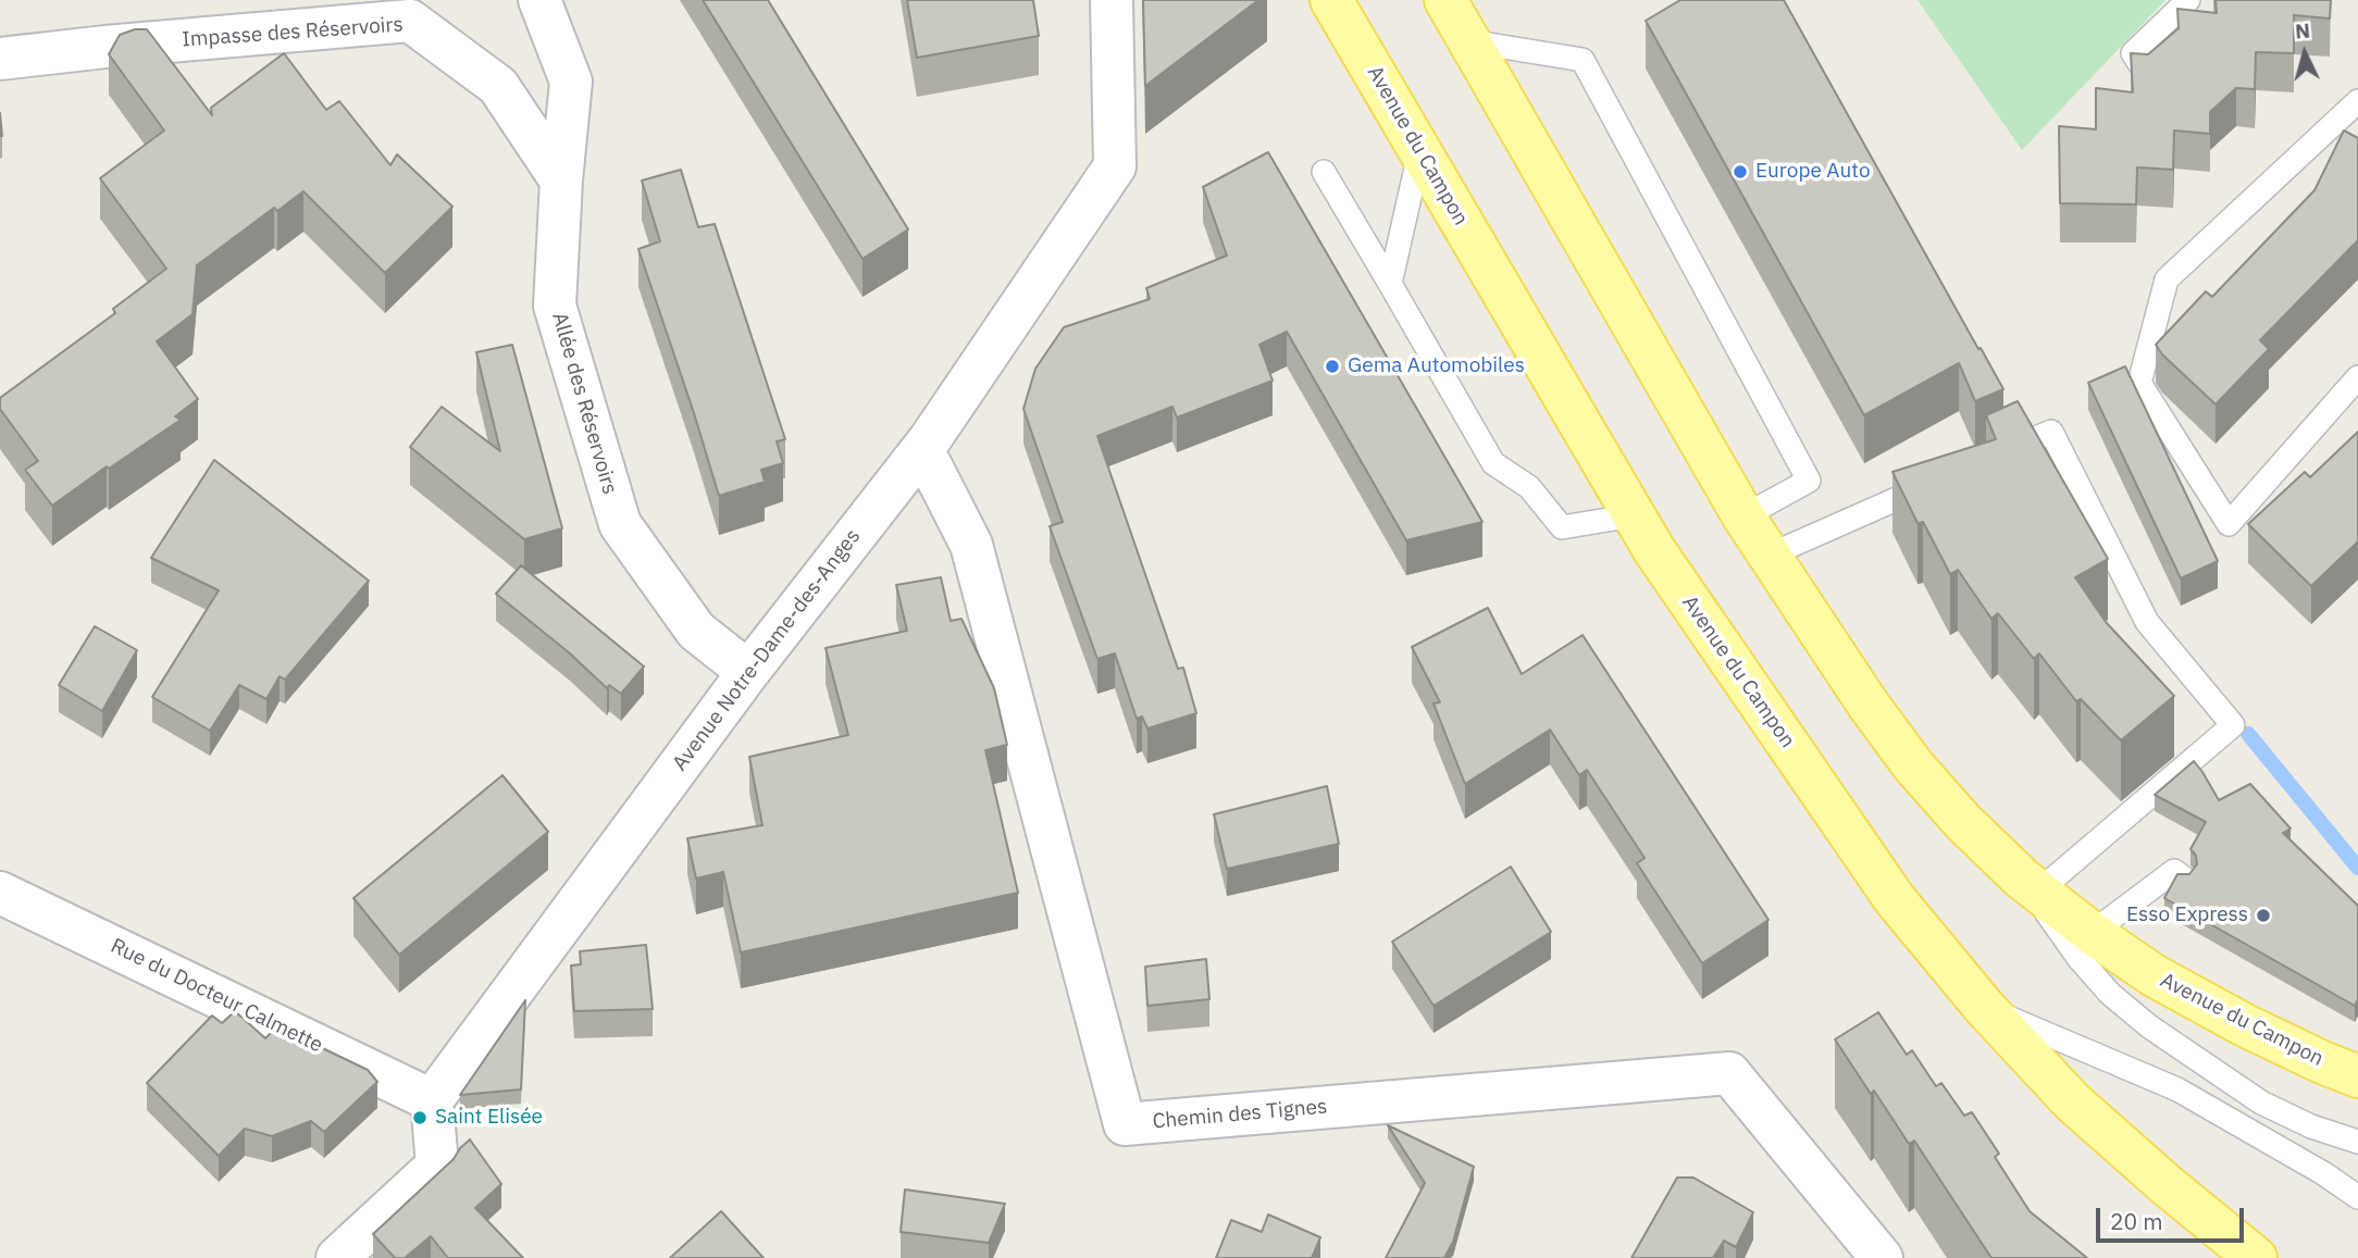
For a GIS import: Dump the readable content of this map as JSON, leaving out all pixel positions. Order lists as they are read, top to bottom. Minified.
{"streets":{"main road":["Avenue du Campon"],"street":["Impasse des Réservoirs","Allée des Réservoirs","Avenue Notre-Dame-des-Anges","Rue du Docteur Calmette","Chemin des Tignes"]},"crossings":[["Impasse des Réservoirs","Allée des Réservoirs"],["Allée des Réservoirs","Avenue Notre-Dame-des-Anges"],["Avenue Notre-Dame-des-Anges","Rue du Docteur Calmette"],["Avenue Notre-Dame-des-Anges","Chemin des Tignes"]],"places":["Europe Auto","Gema Automobiles","Esso Express","Saint Elisée"],"scale_bar":"20 m","north":"top"}
